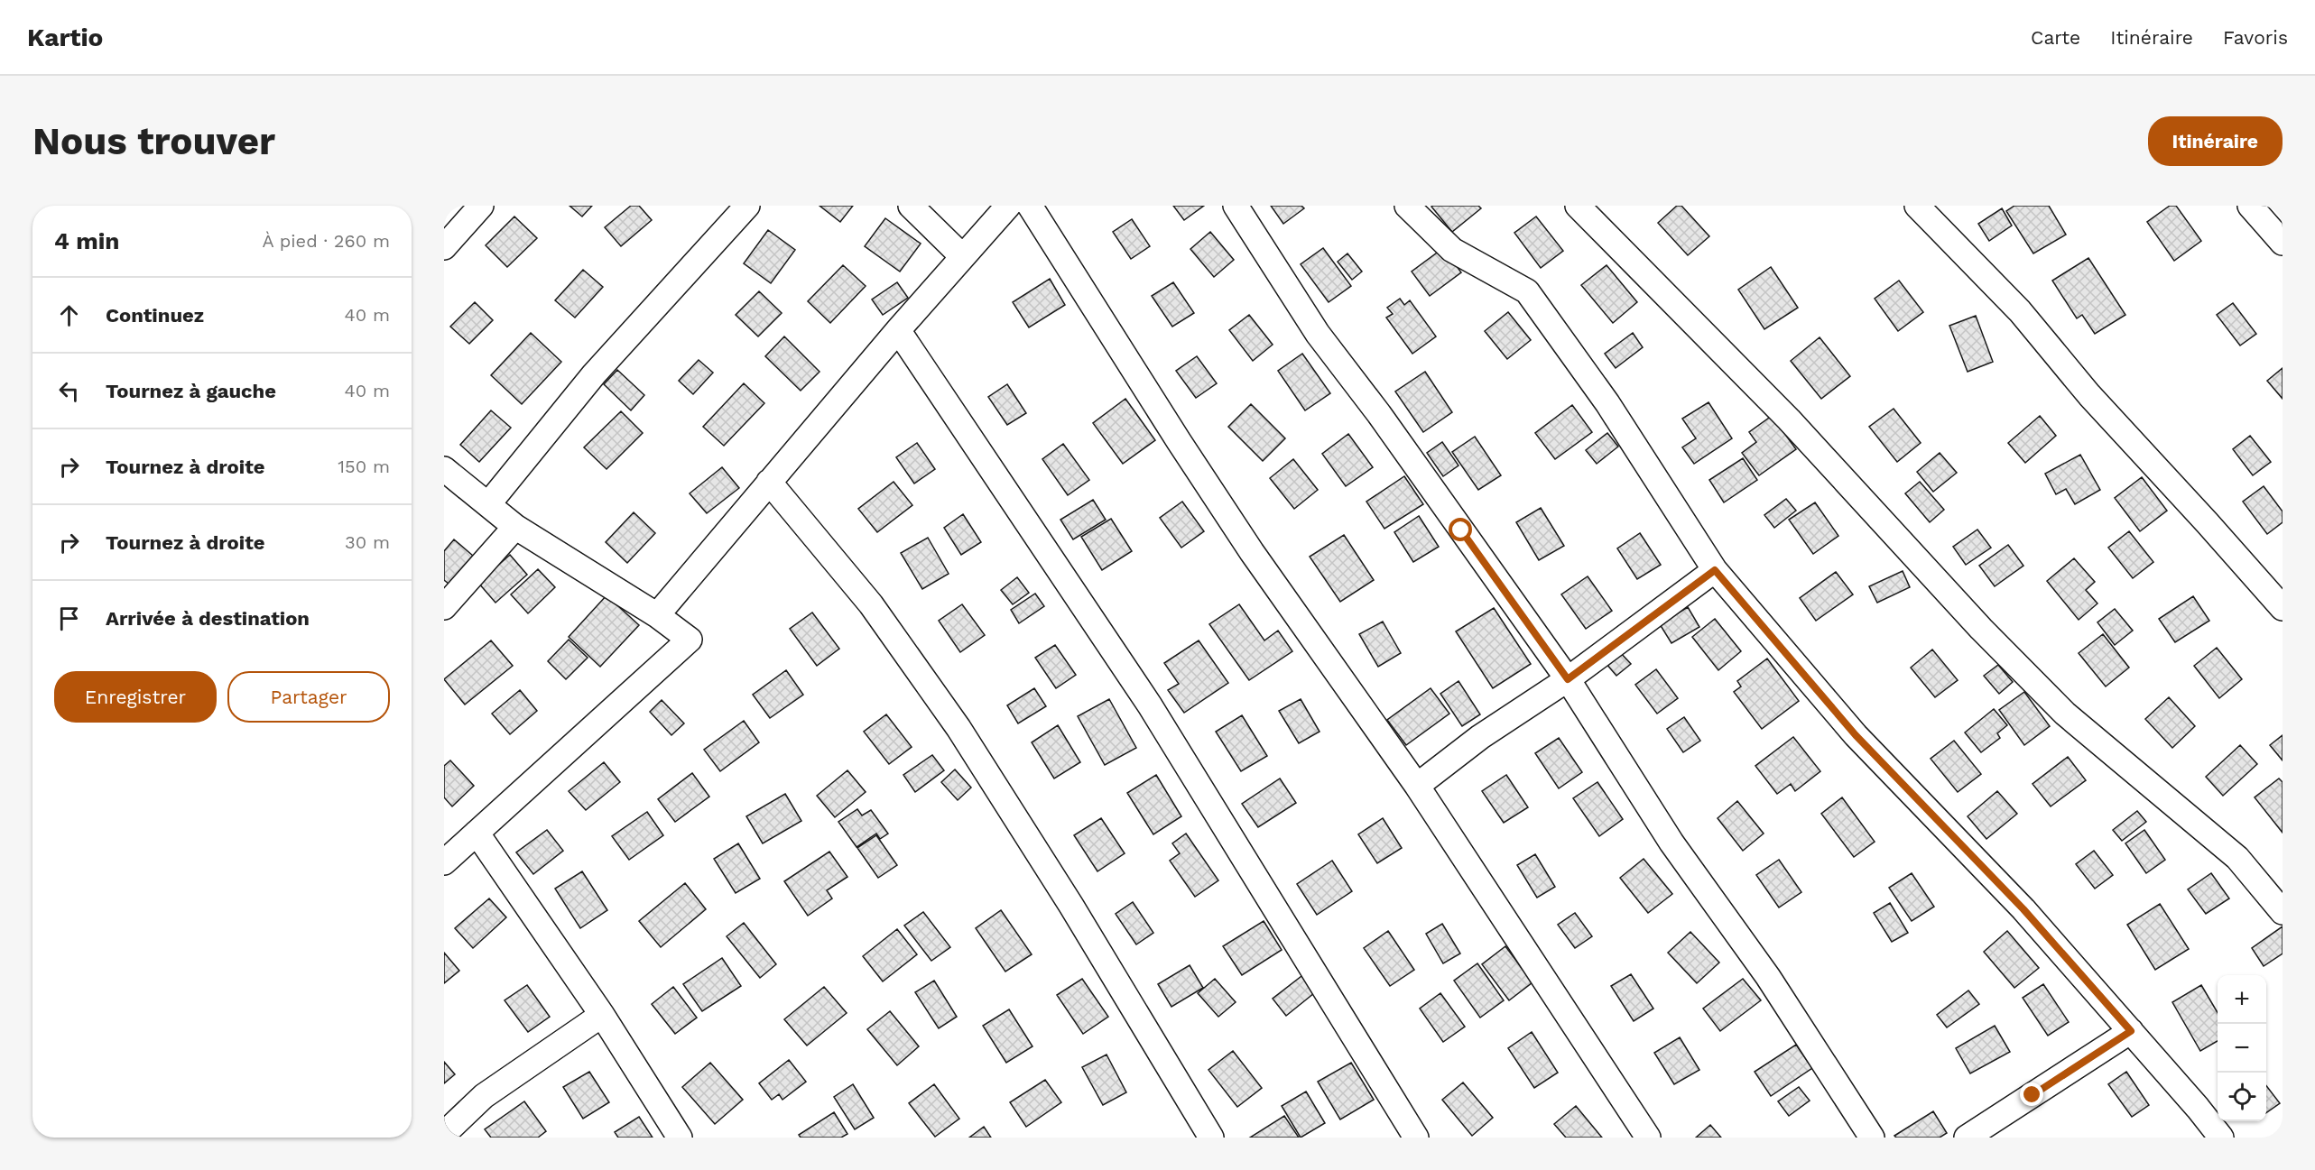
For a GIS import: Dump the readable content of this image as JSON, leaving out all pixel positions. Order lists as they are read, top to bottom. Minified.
{"page":{"header":"Kartio","nav":["Carte","Itinéraire","Favoris"],"buttons":["Itinéraire",["Enregistrer","Partager"]],"title":"Nous trouver","heading":["4 min","À pied · 260 m"],"list":[["Continuez","40 m"],["Tournez à gauche","40 m"],["Tournez à droite","150 m"],["Tournez à droite","30 m"],"Arrivée à destination"],"map_buttons":["+","−"]}}
